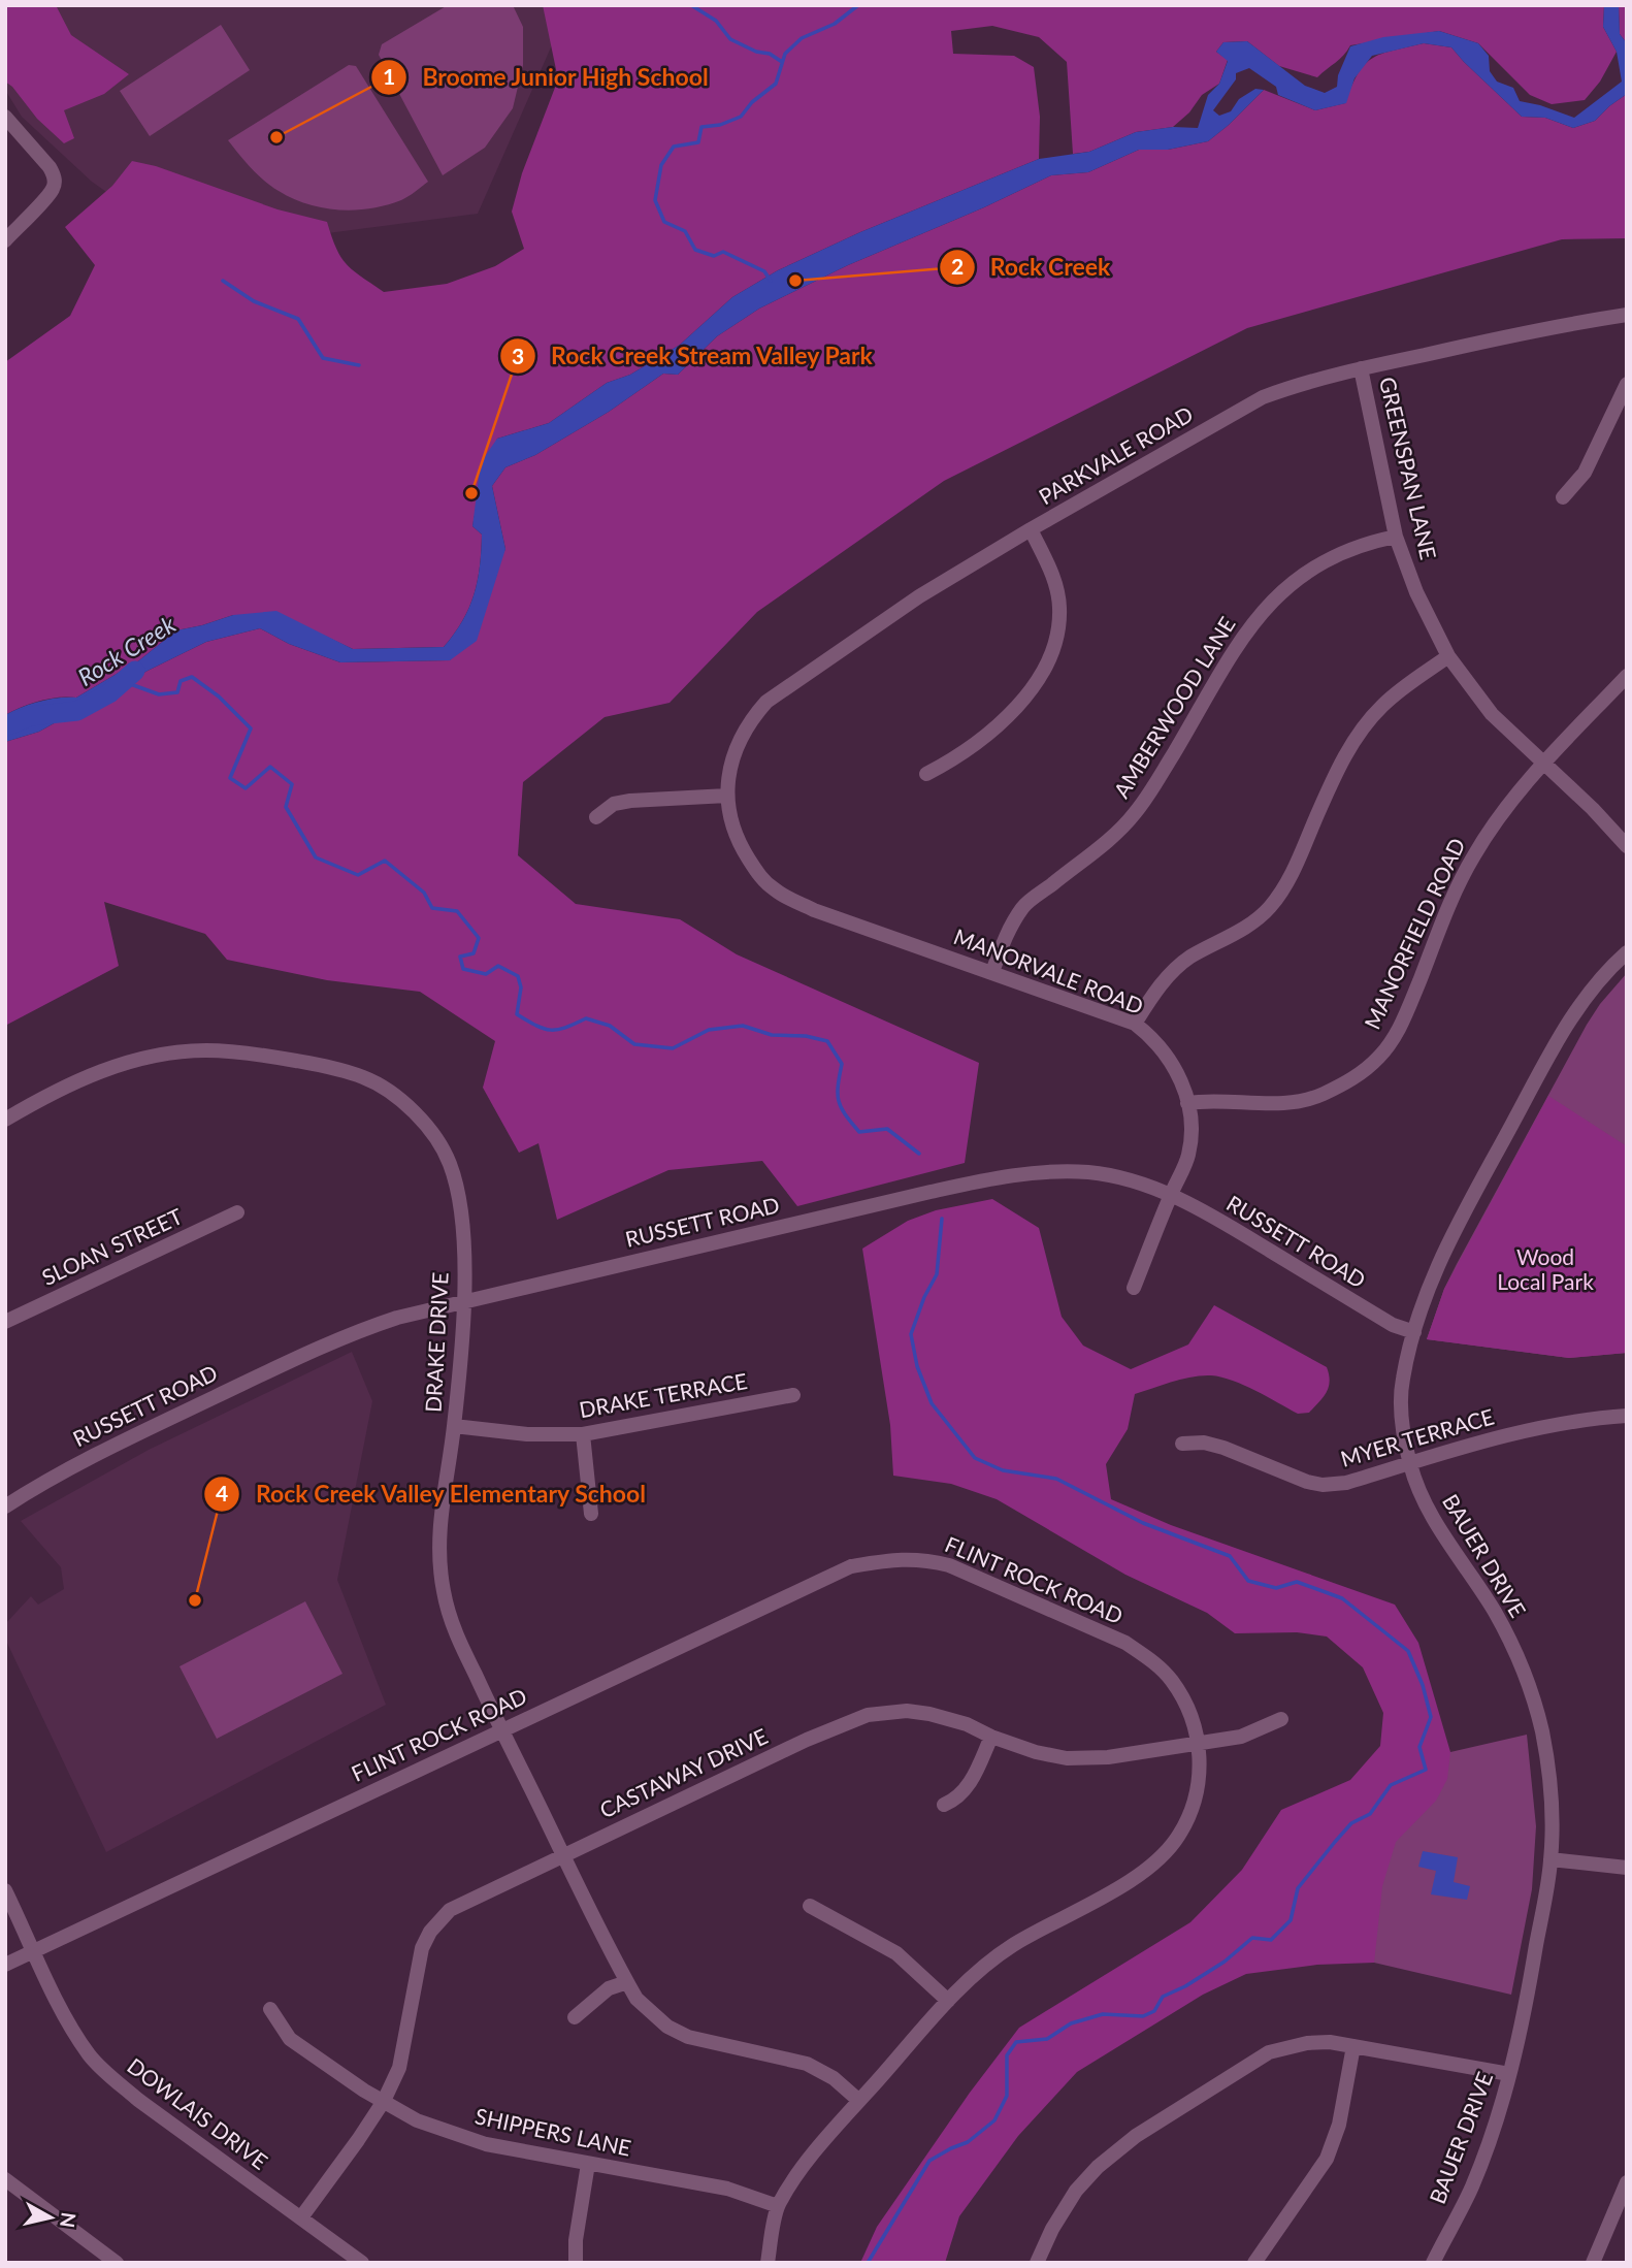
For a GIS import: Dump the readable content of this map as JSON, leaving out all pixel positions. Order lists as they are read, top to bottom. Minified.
{"streets":{"street":["PARKVALE ROAD","GREENSPAN LANE","AMBERWOOD LANE","MANORFIELD ROAD","MANORVALE ROAD","RUSSETT ROAD","SLOAN STREET","DRAKE DRIVE","DRAKE TERRACE","MYER TERRACE","BAUER DRIVE","FLINT ROCK ROAD","CASTAWAY DRIVE","DOWLAIS DRIVE","SHIPPERS LANE"]},"crossings":[["PARKVALE ROAD","GREENSPAN LANE"],["PARKVALE ROAD","MANORVALE ROAD"],["GREENSPAN LANE","AMBERWOOD LANE"],["GREENSPAN LANE","MANORFIELD ROAD"],["AMBERWOOD LANE","MANORVALE ROAD"],["MANORFIELD ROAD","MANORVALE ROAD"],["MANORVALE ROAD","RUSSETT ROAD"],["RUSSETT ROAD","DRAKE DRIVE"],["RUSSETT ROAD","BAUER DRIVE"],["DRAKE DRIVE","DRAKE TERRACE"],["DRAKE DRIVE","FLINT ROCK ROAD"],["DRAKE DRIVE","CASTAWAY DRIVE"],["MYER TERRACE","BAUER DRIVE"],["FLINT ROCK ROAD","CASTAWAY DRIVE"],["FLINT ROCK ROAD","DOWLAIS DRIVE"],["FLINT ROCK ROAD","SHIPPERS LANE"],["CASTAWAY DRIVE","DOWLAIS DRIVE"],["CASTAWAY DRIVE","SHIPPERS LANE"]],"water":["Rock Creek"],"parks":["Wood Local Park"],"places":["Broome Junior High School","Rock Creek","Rock Creek Stream Valley Park","Rock Creek Valley Elementary School"],"north":"right"}
